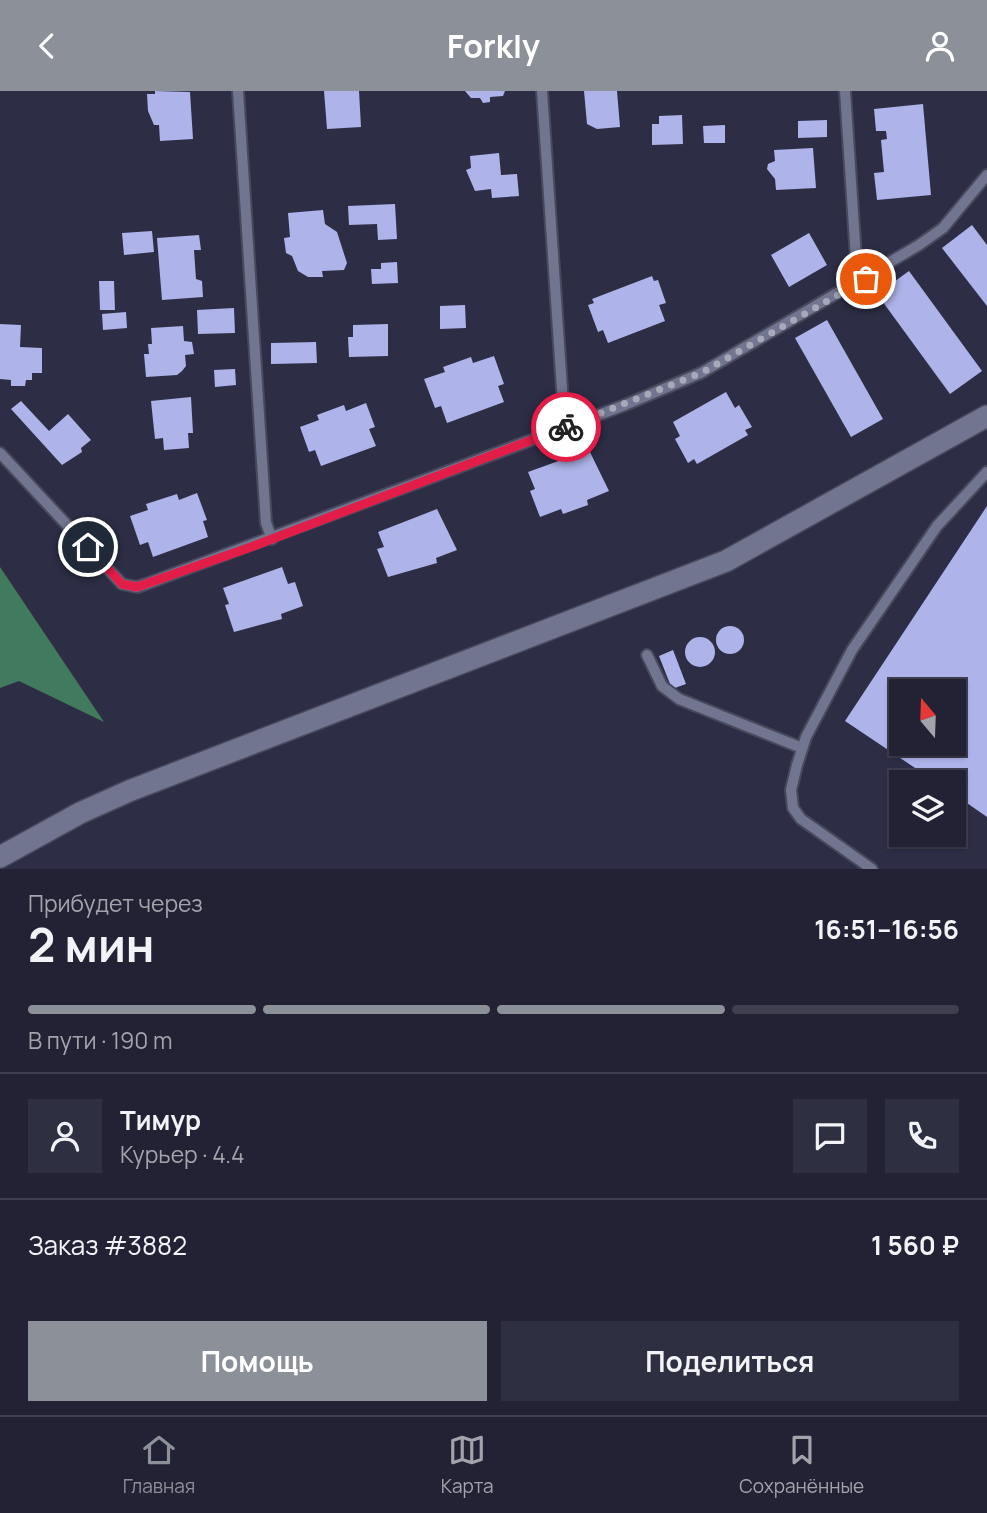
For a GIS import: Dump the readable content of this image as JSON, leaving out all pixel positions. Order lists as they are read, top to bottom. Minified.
{"north":"top","page":{"header":"Forkly","heading":["2 мин","Прибудет через","16:51–16:56"],"panel":["Тимур","Курьер · 4.4","Заказ #3882","1 560 ₽"],"bar":"В пути · 190 m","buttons":["Помощь","Поделиться"],"tabs":["Главная","Карта","Сохранённые"]}}
